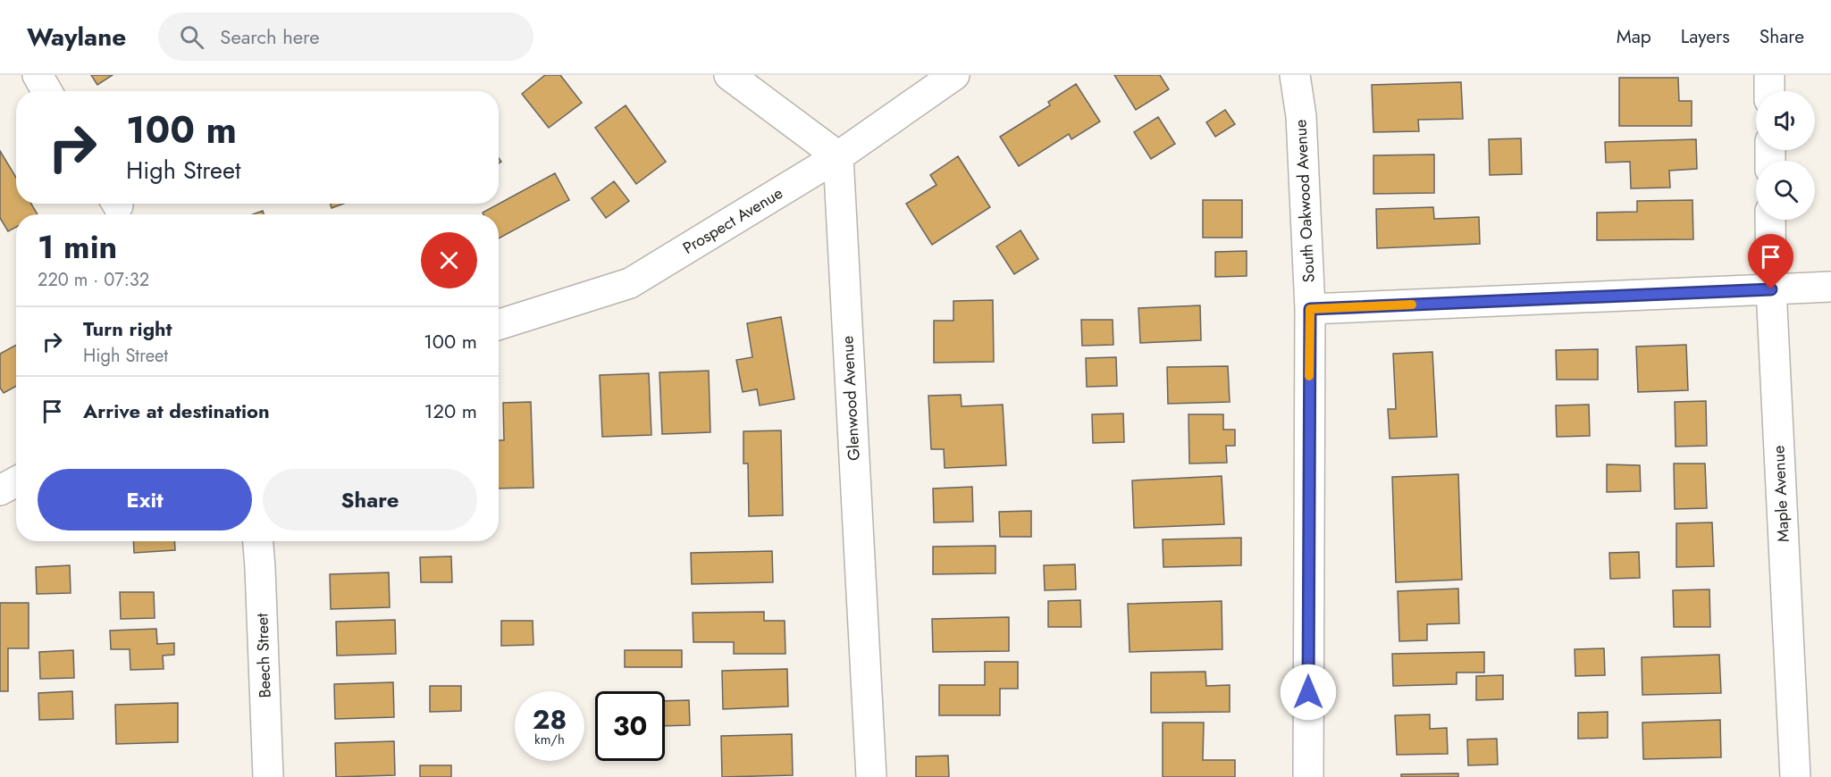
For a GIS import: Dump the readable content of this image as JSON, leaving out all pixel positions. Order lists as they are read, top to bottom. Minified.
{"streets":{"street":["South Oakwood Avenue","Prospect Avenue","Glenwood Avenue","Maple Avenue","Beech Street"]},"crossings":[["Prospect Avenue","Glenwood Avenue"]],"page":{"header":"Waylane","search":"Search here","nav":["Map","Layers","Share"],"turn":["100 m","High Street"],"heading":["1 min","220 m · 07:32"],"list":[{"name":"Turn right","note":"High Street","value":"100 m"},{"name":"Arrive at destination","value":"120 m"}],"buttons":["Exit","Share"],"speed":"28 km/h","limit":"30"}}
